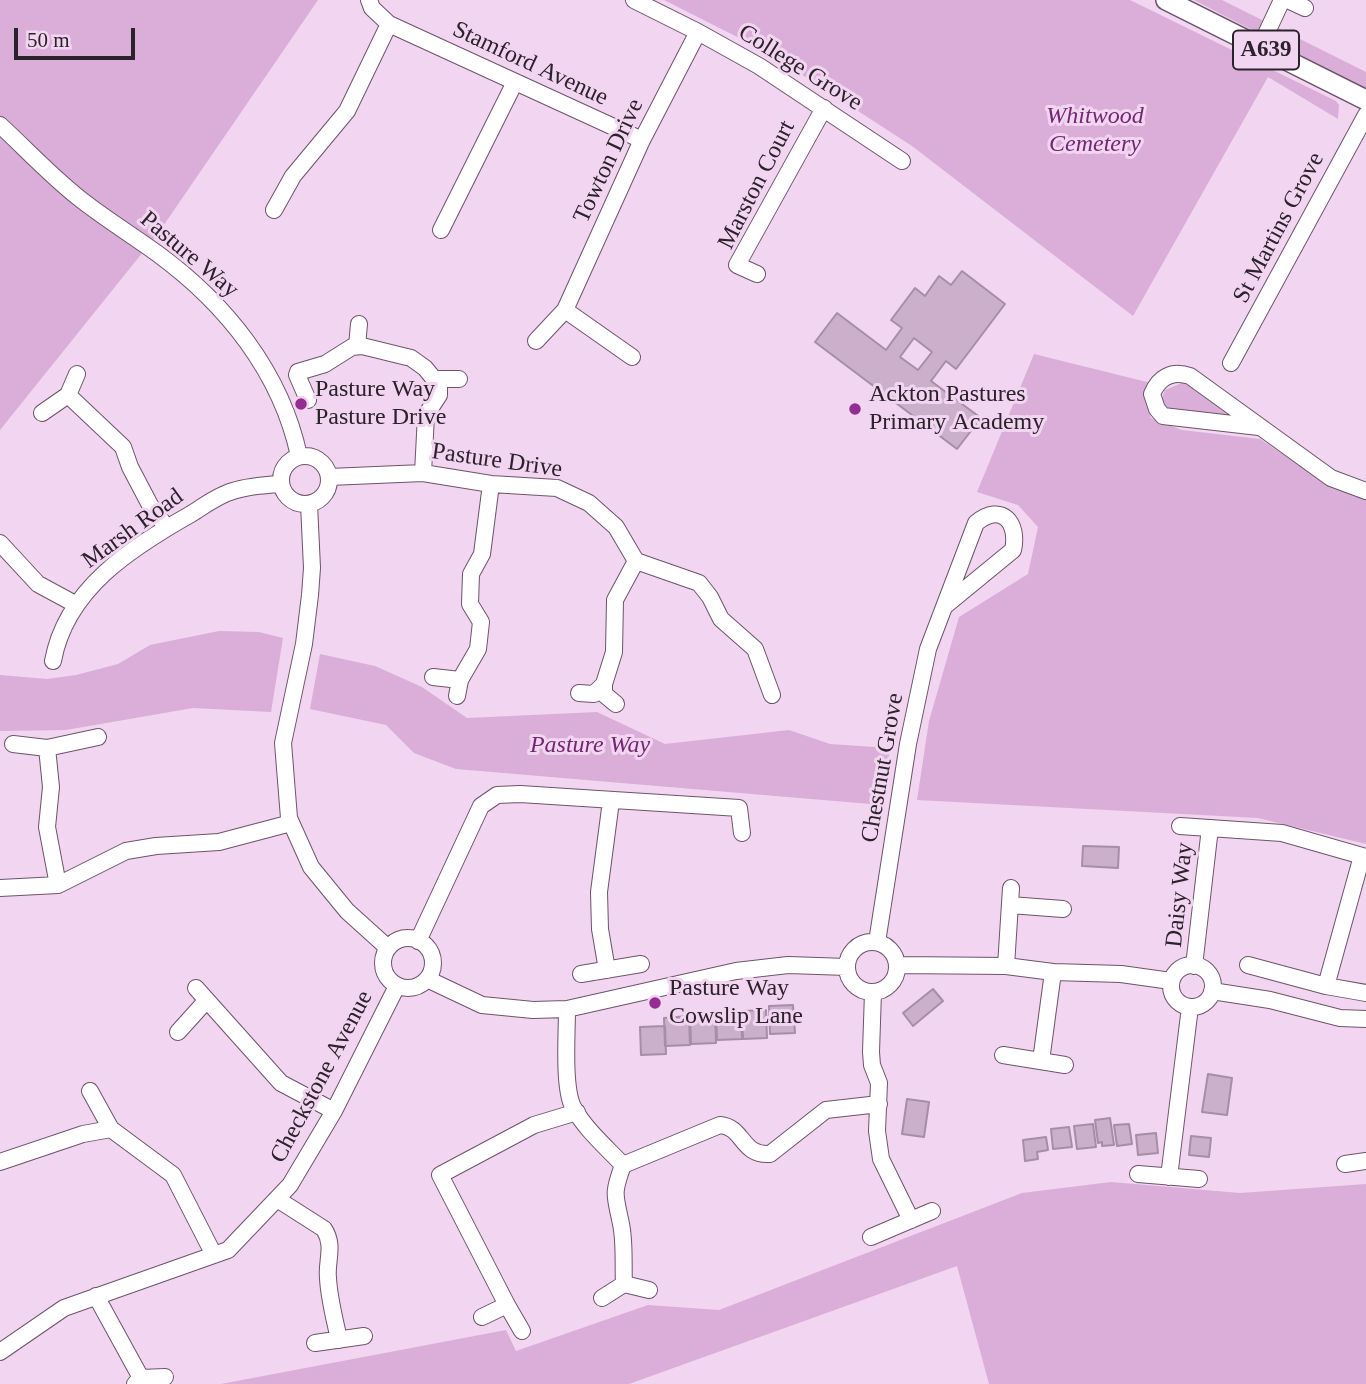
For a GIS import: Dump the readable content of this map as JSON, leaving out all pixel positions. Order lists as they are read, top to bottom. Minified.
{"streets":{"main road":["A639"],"street":["Stamford Avenue","College Grove","Towton Drive","Marston Court","St Martins Grove","Pasture Way","Pasture Drive","Marsh Road","Chestnut Grove","Daisy Way","Checkstone Avenue"]},"crossings":[["Stamford Avenue","Towton Drive"],["College Grove","Towton Drive"],["College Grove","Marston Court"],["Pasture Way","Pasture Drive"],["Pasture Way","Marsh Road"],["Pasture Drive","Marsh Road"]],"parks":["Whitwood Cemetery","Pasture Way"],"places":["Pasture Way Pasture Drive","Ackton Pastures Primary Academy","Pasture Way Cowslip Lane"],"scale_bar":"50 m"}
